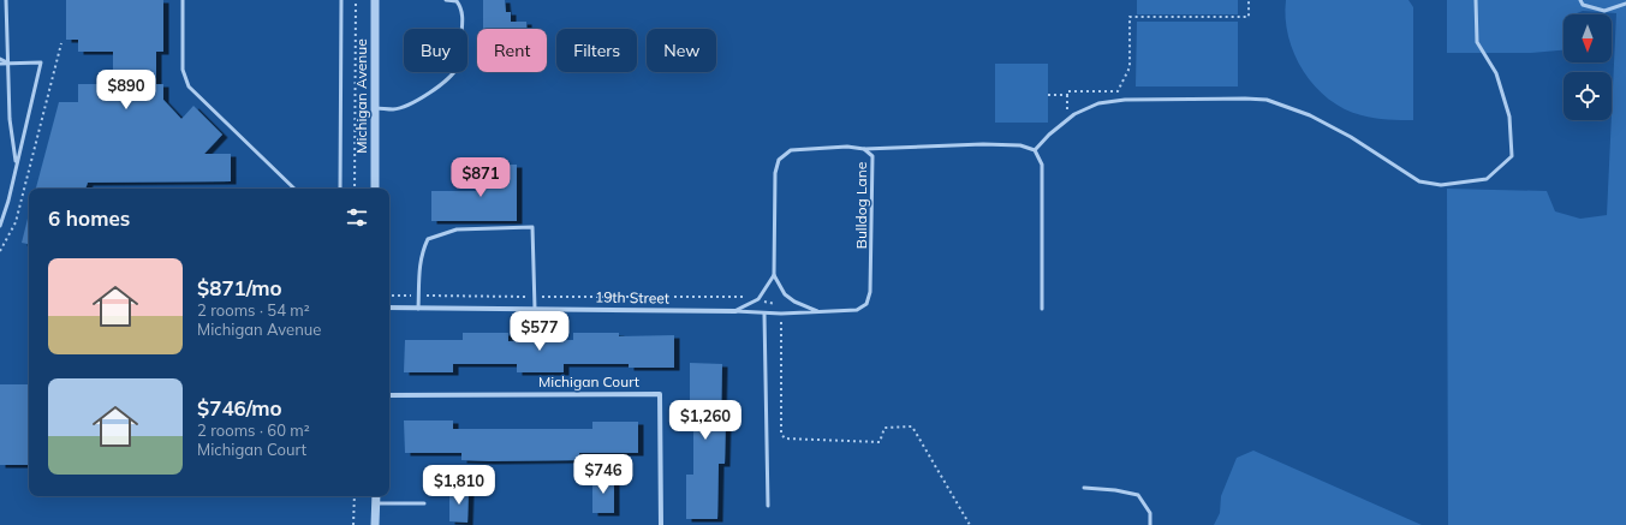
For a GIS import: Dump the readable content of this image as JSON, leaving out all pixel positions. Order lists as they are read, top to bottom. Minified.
{"streets":{"street":["Michigan Avenue","19th Street","Michigan Court"],"lane":["Bulldog Lane"]},"crossings":[["Bulldog Lane","19th Street"]],"north":"bottom","page":{"chip":["Buy","Rent","Filters","New"],"price":["$890","$871","$577","$1,260","$746","$1,810"],"heading":"6 homes","list":[{"name":"$871/mo","note":"2 rooms · 54 m² · Michigan Avenue"},{"name":"$746/mo","note":"2 rooms · 60 m² · Michigan Court"}]}}
